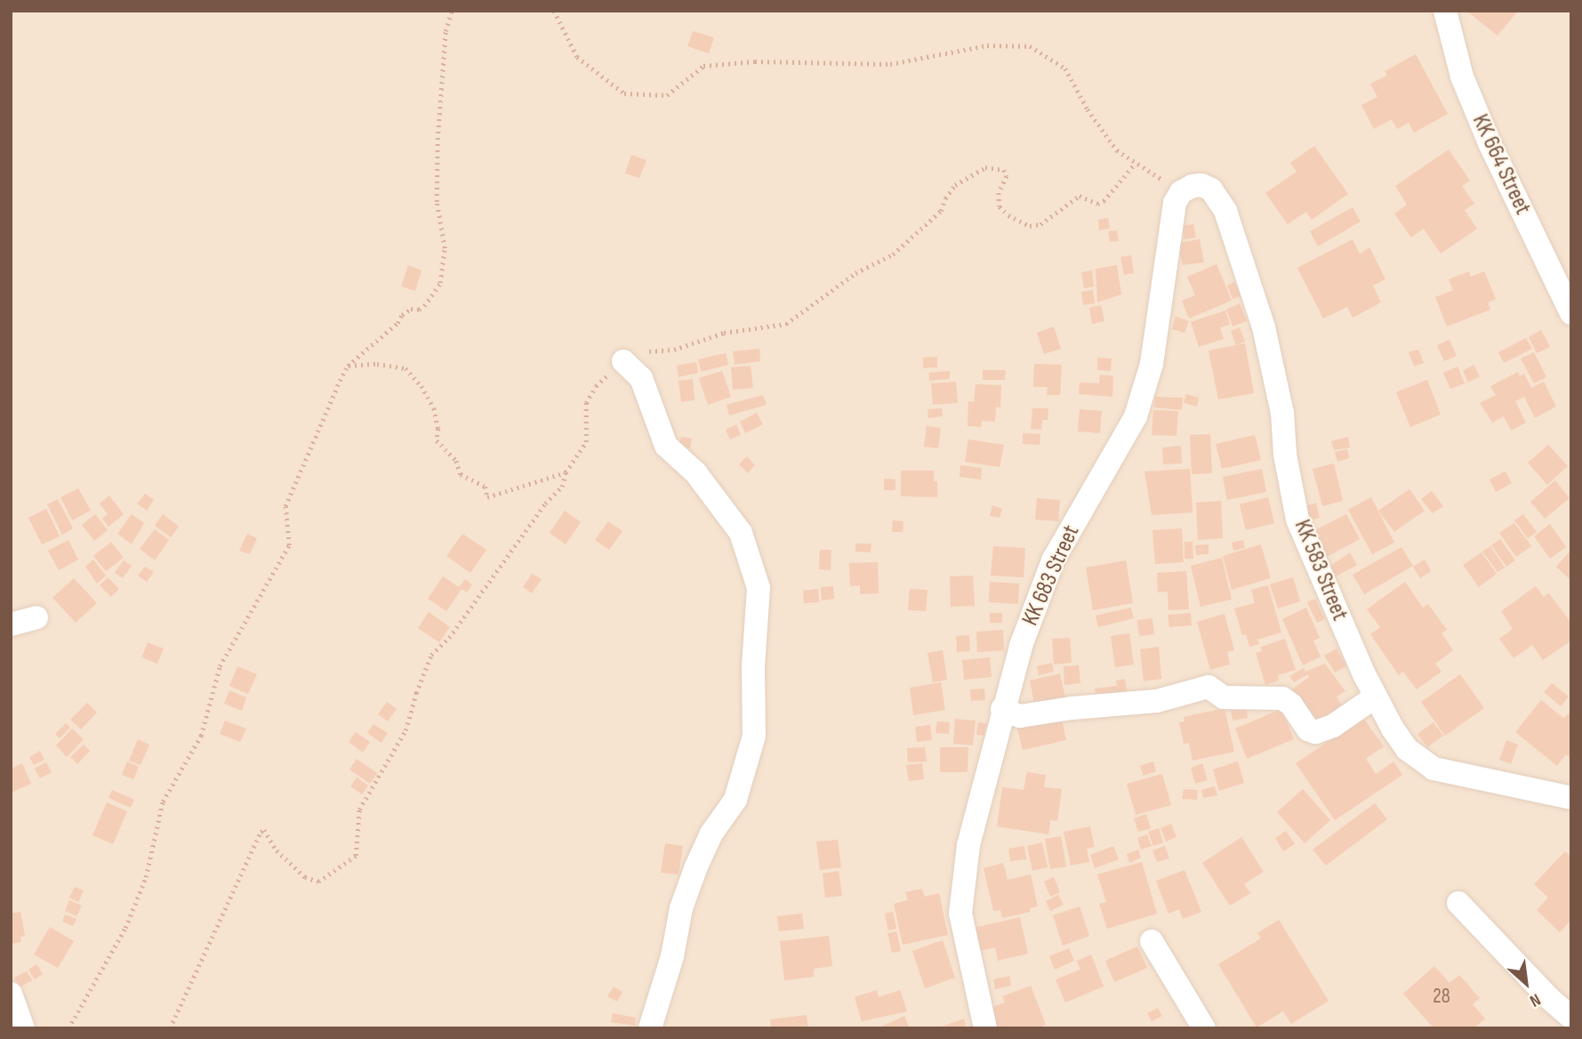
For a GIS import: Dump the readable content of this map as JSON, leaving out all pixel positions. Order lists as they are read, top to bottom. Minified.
{"streets":{"street":["KK 664 Street","KK 583 Street","KK 683 Street"]},"crossings":[["KK 583 Street","KK 683 Street"]],"house_numbers":["28"],"north":"bottom right"}
